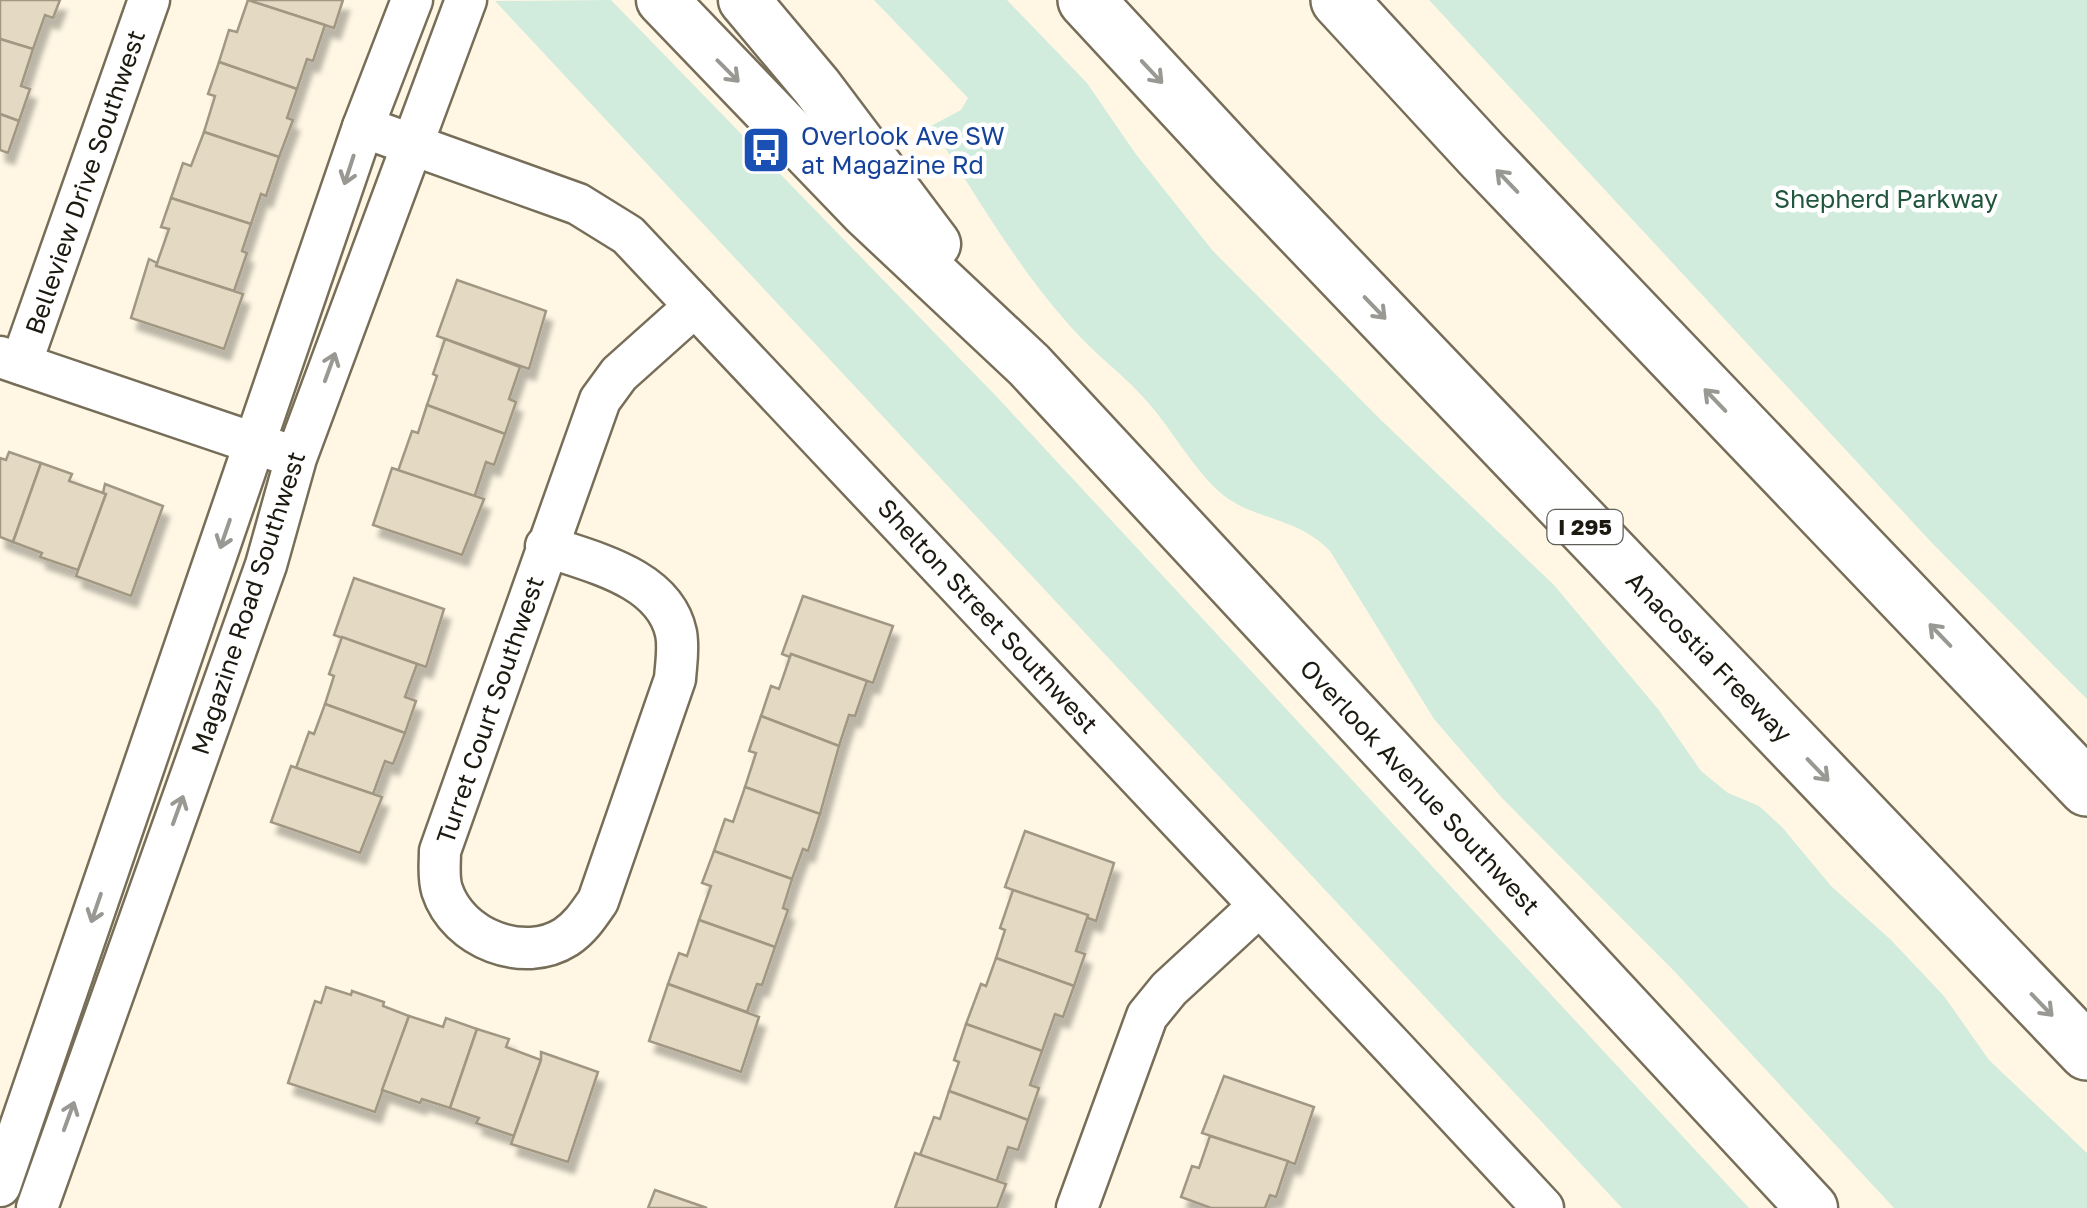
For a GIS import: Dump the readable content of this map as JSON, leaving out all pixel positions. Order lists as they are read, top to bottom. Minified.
{"streets":{"highway":["I 295","Anacostia Freeway"],"street":["Belleview Drive Southwest","Magazine Road Southwest","Shelton Street Southwest","Turret Court Southwest","Overlook Avenue Southwest"]},"crossings":[["Magazine Road Southwest","Shelton Street Southwest"],["Shelton Street Southwest","Turret Court Southwest"]],"parks":["Shepherd Parkway"],"places":{"bus stop":["Overlook Ave SW at Magazine Rd"]}}
